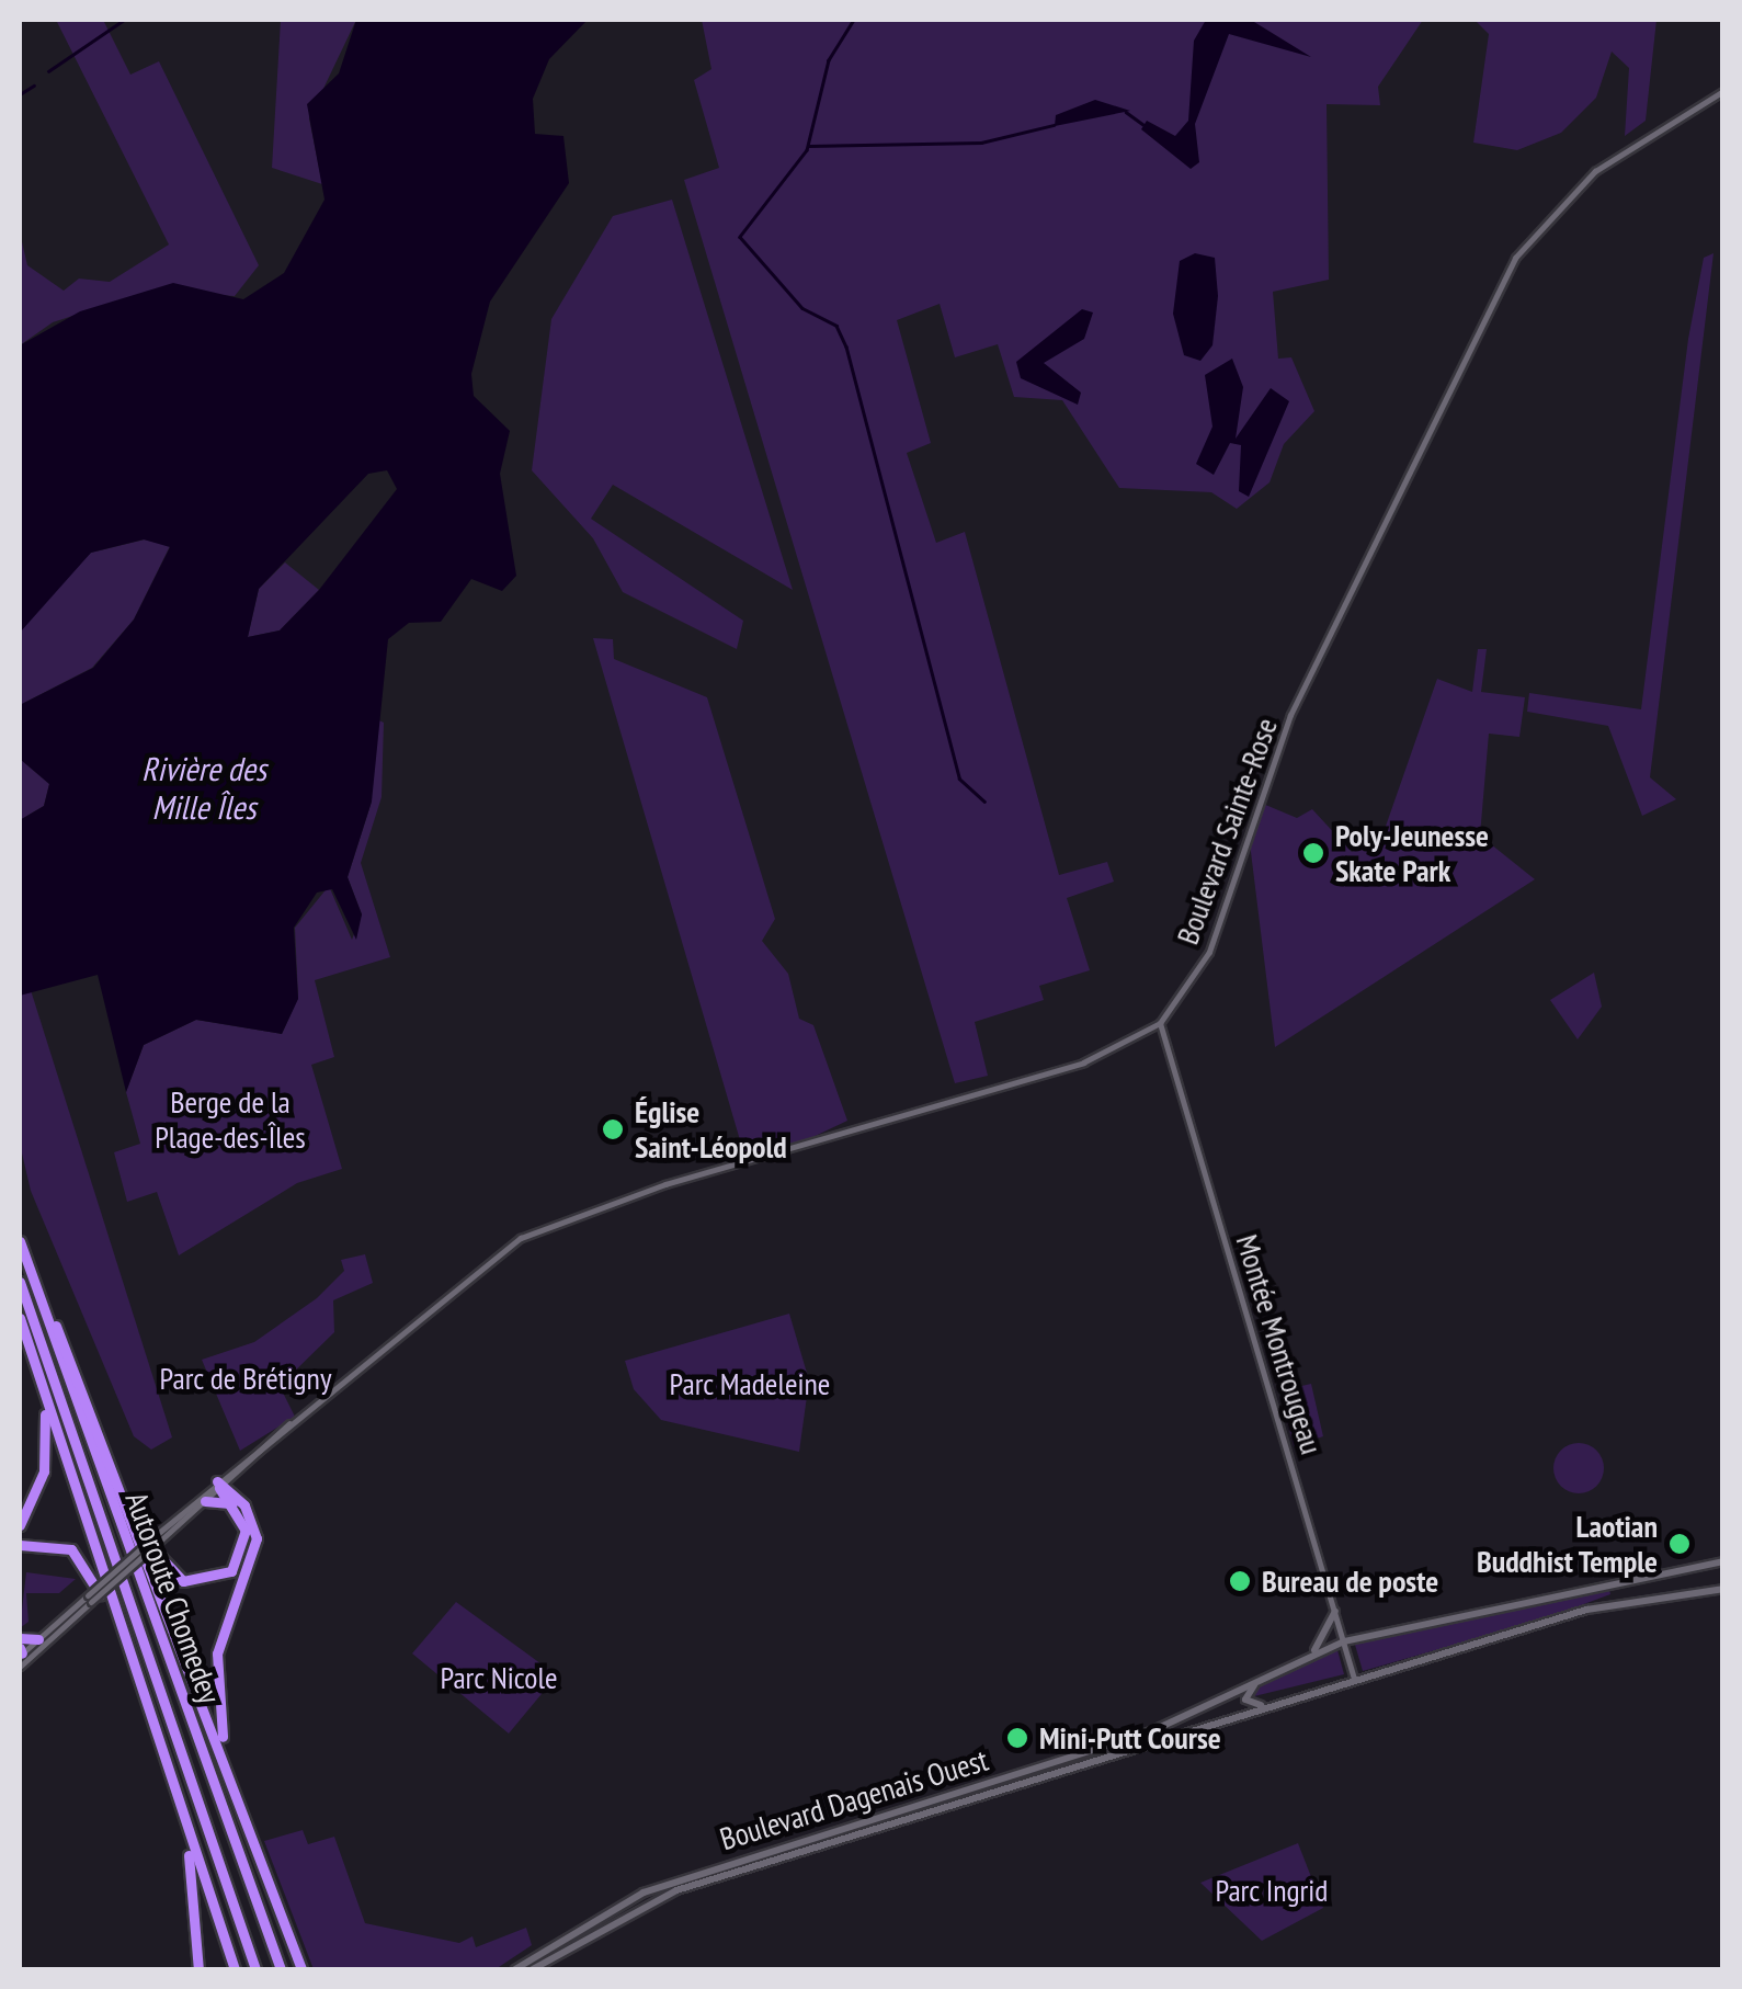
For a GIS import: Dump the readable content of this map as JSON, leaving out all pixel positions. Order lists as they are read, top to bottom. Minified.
{"streets":{"highway":["Autoroute Chomedey"],"main road":["Boulevard Dagenais Ouest"],"street":["Boulevard Sainte-Rose","Montée Montrougeau"]},"crossings":[["Boulevard Sainte-Rose","Montée Montrougeau"],["Montée Montrougeau","Boulevard Dagenais Ouest"]],"water":["Rivière des Mille Îles"],"parks":["Berge de la Plage-des-Îles","Parc de Brétigny","Parc Madeleine","Parc Nicole","Parc Ingrid"],"places":["Poly-Jeunesse Skate Park","Église Saint-Léopold","Laotian Buddhist Temple","Bureau de poste","Mini-Putt Course"]}
